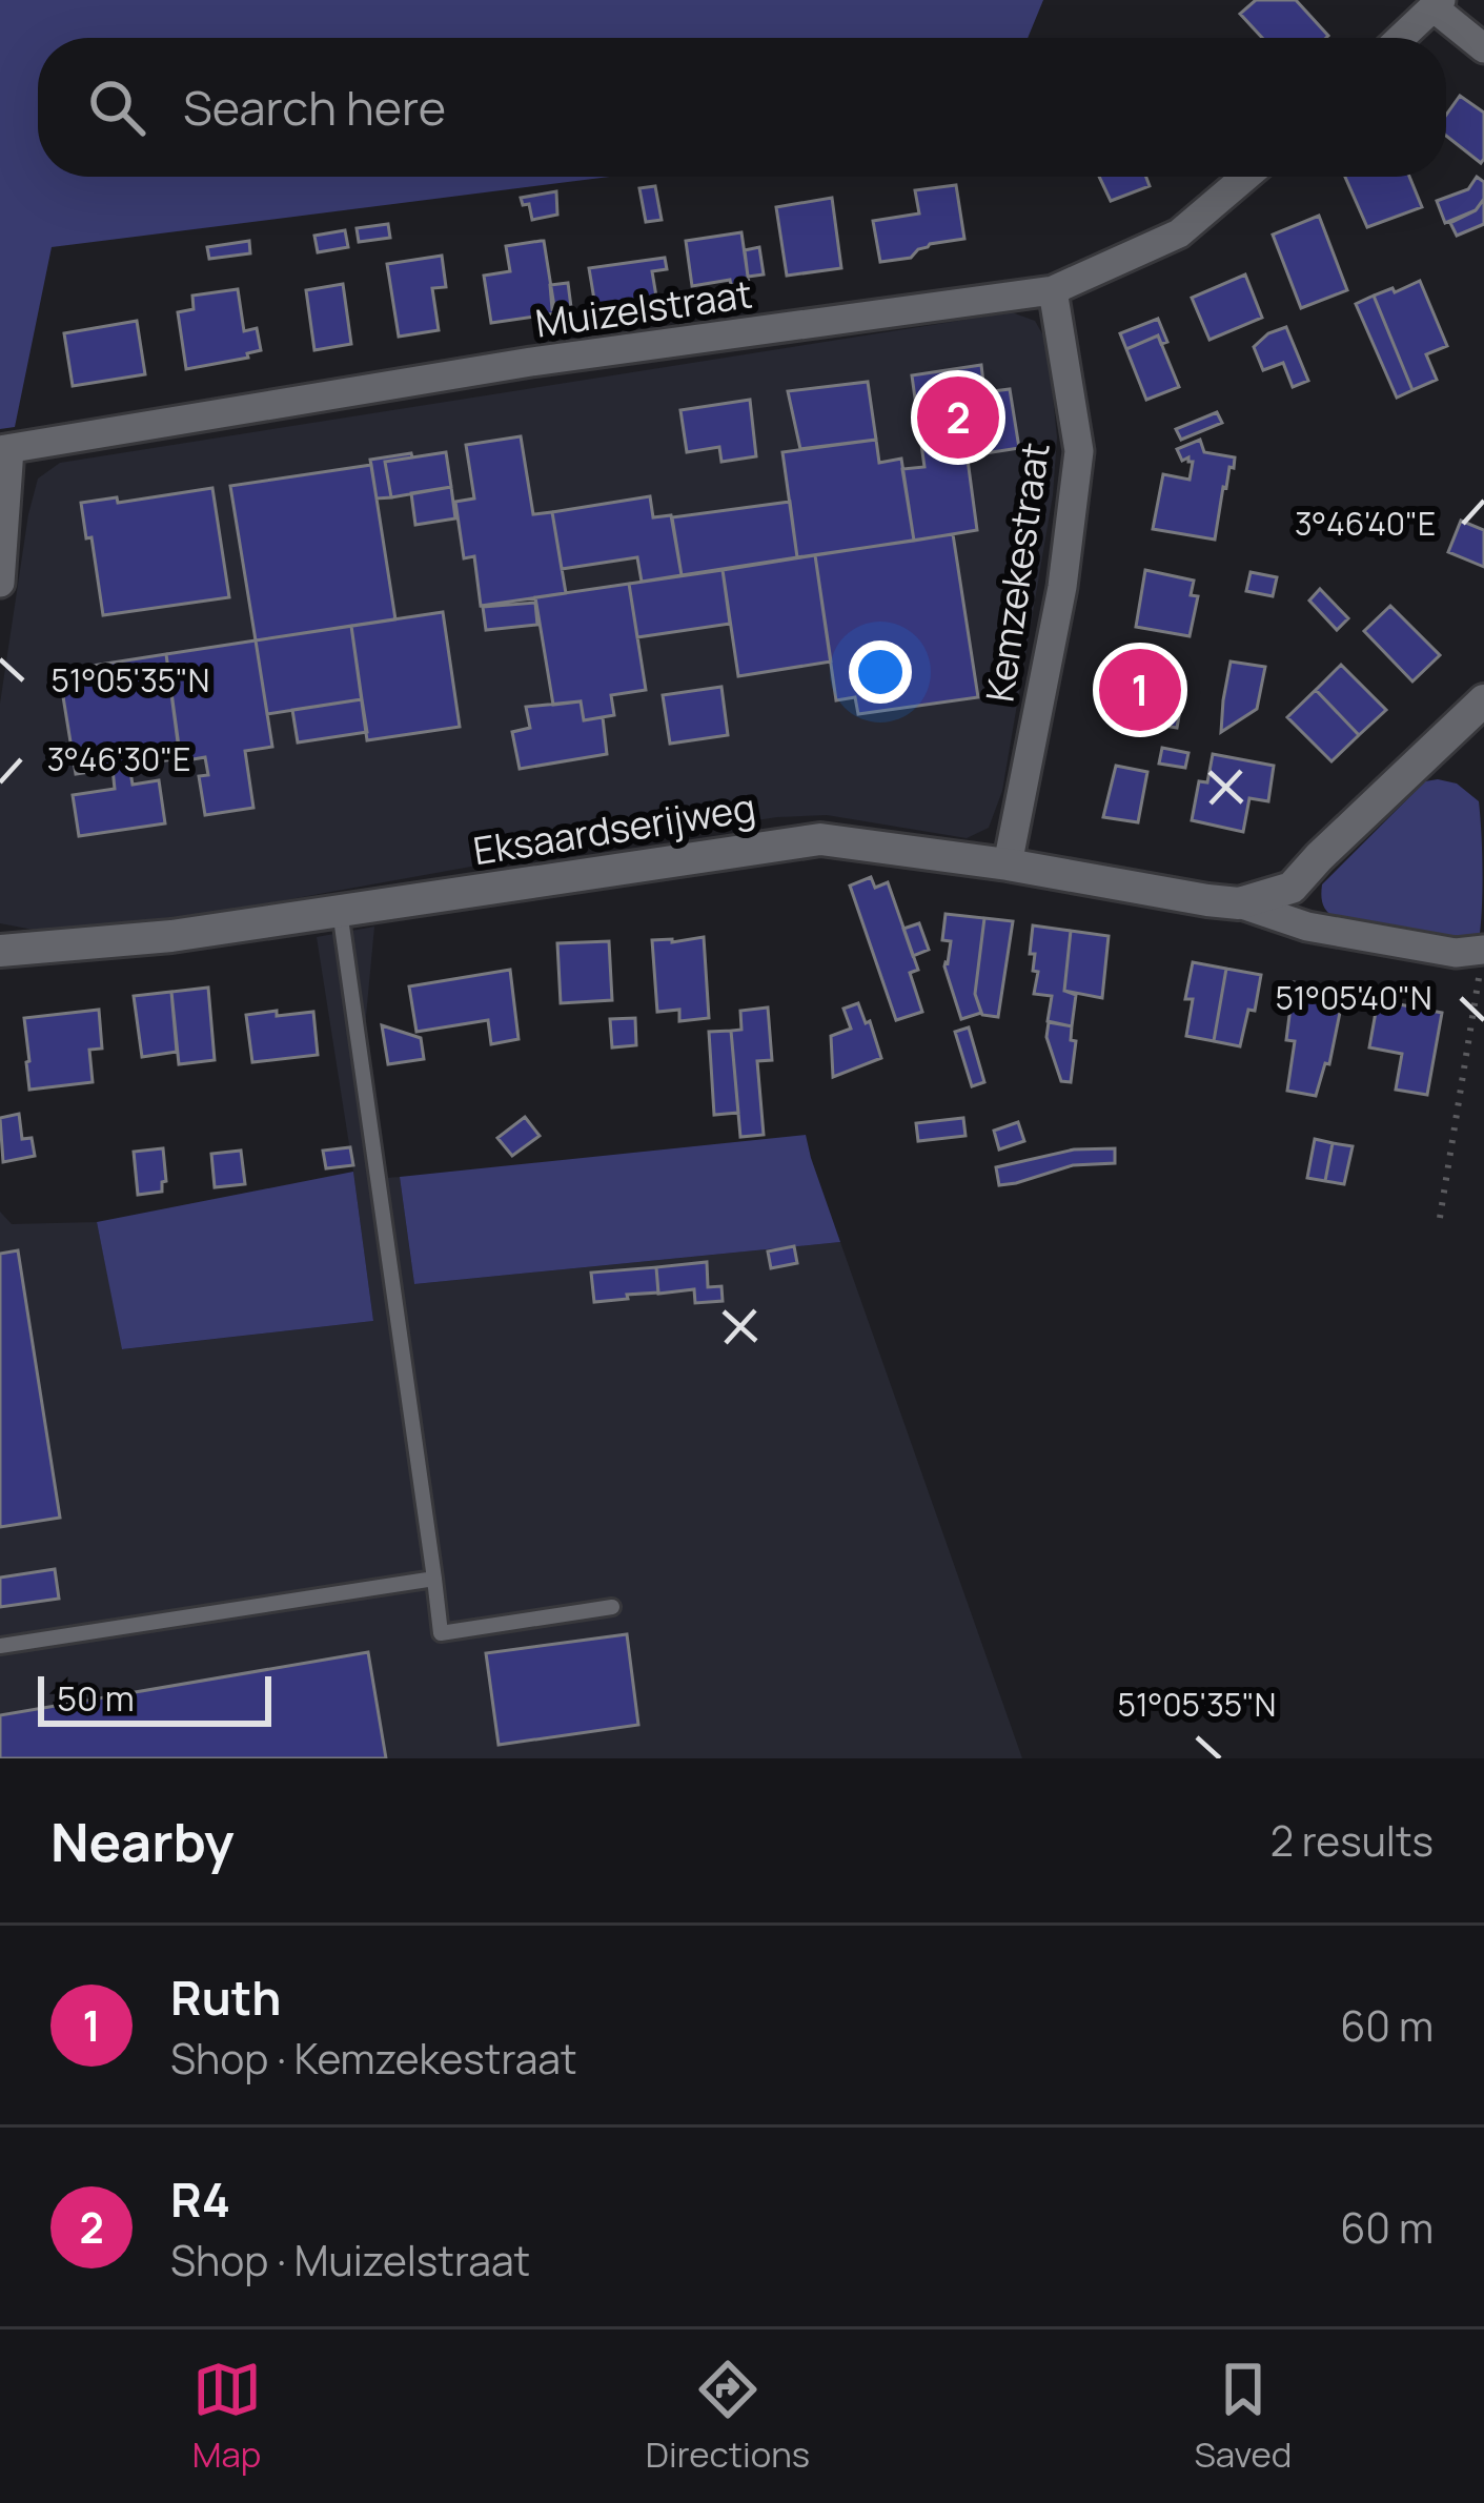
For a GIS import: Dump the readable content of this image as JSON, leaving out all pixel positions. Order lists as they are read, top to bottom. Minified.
{"streets":{"street":["Muizelstraat","Kemzekestraat","Eksaardserijweg"]},"crossings":[["Muizelstraat","Kemzekestraat"],["Kemzekestraat","Eksaardserijweg"]],"scale_bar":"50 m","page":{"search":"Search here","pins":["2","1"],"scale":"50 m","heading":["Nearby","2 results"],"list":[{"mark":"1","name":"Ruth","note":"Shop · Kemzekestraat","value":"60 m"},{"mark":"2","name":"R4","note":"Shop · Muizelstraat","value":"60 m"}],"nav":["Map","Directions","Saved"]},"coordinates":["3°46'40\"E","51°05'35\"N","3°46'30\"E","51°05'40\"N"]}
